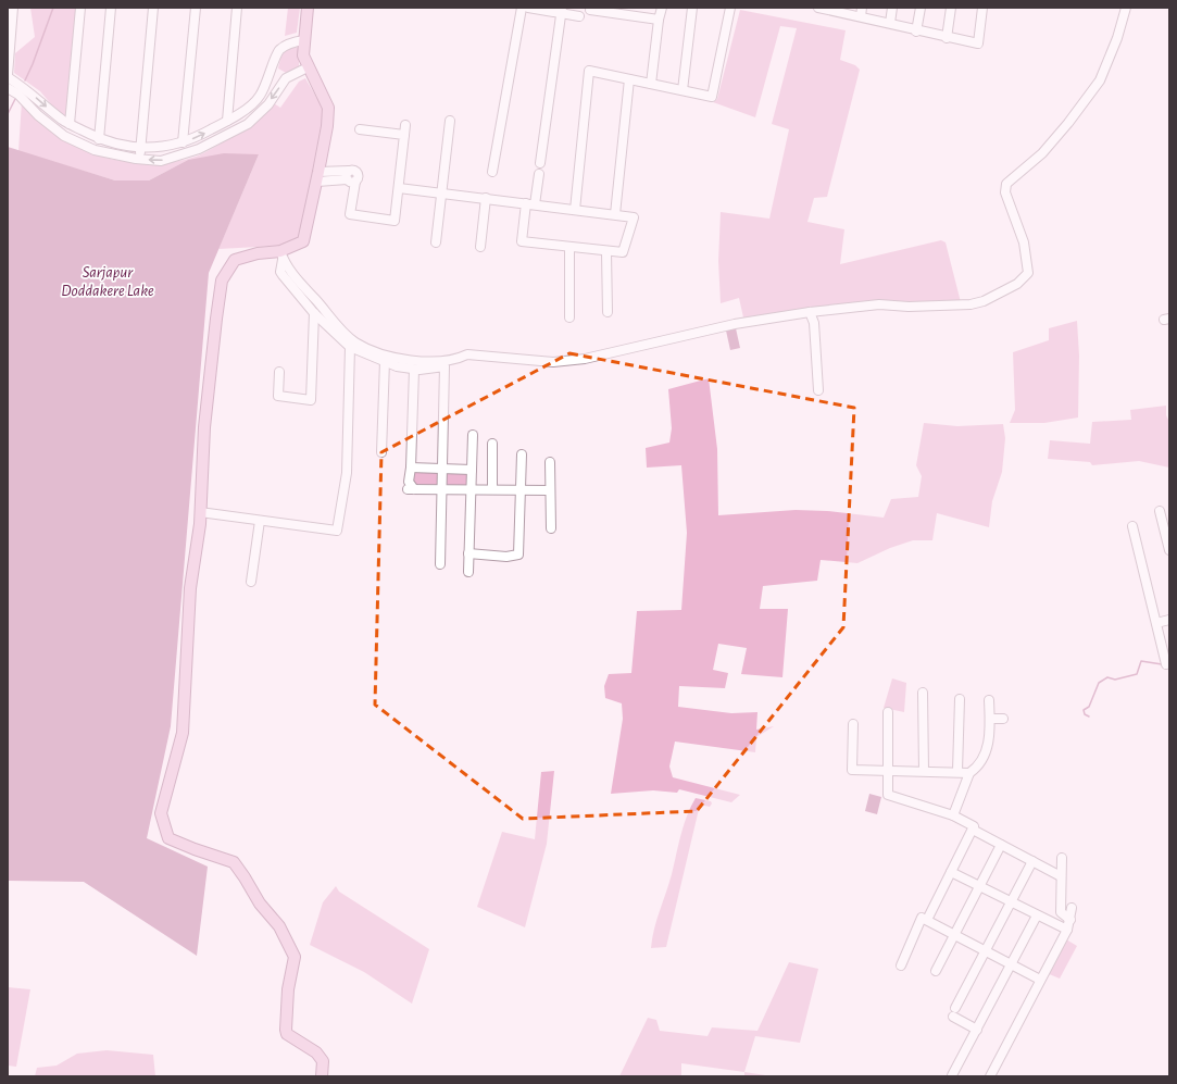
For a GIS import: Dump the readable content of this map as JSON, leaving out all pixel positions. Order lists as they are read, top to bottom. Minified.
{"water":["Sarjapur Doddakere Lake"]}
